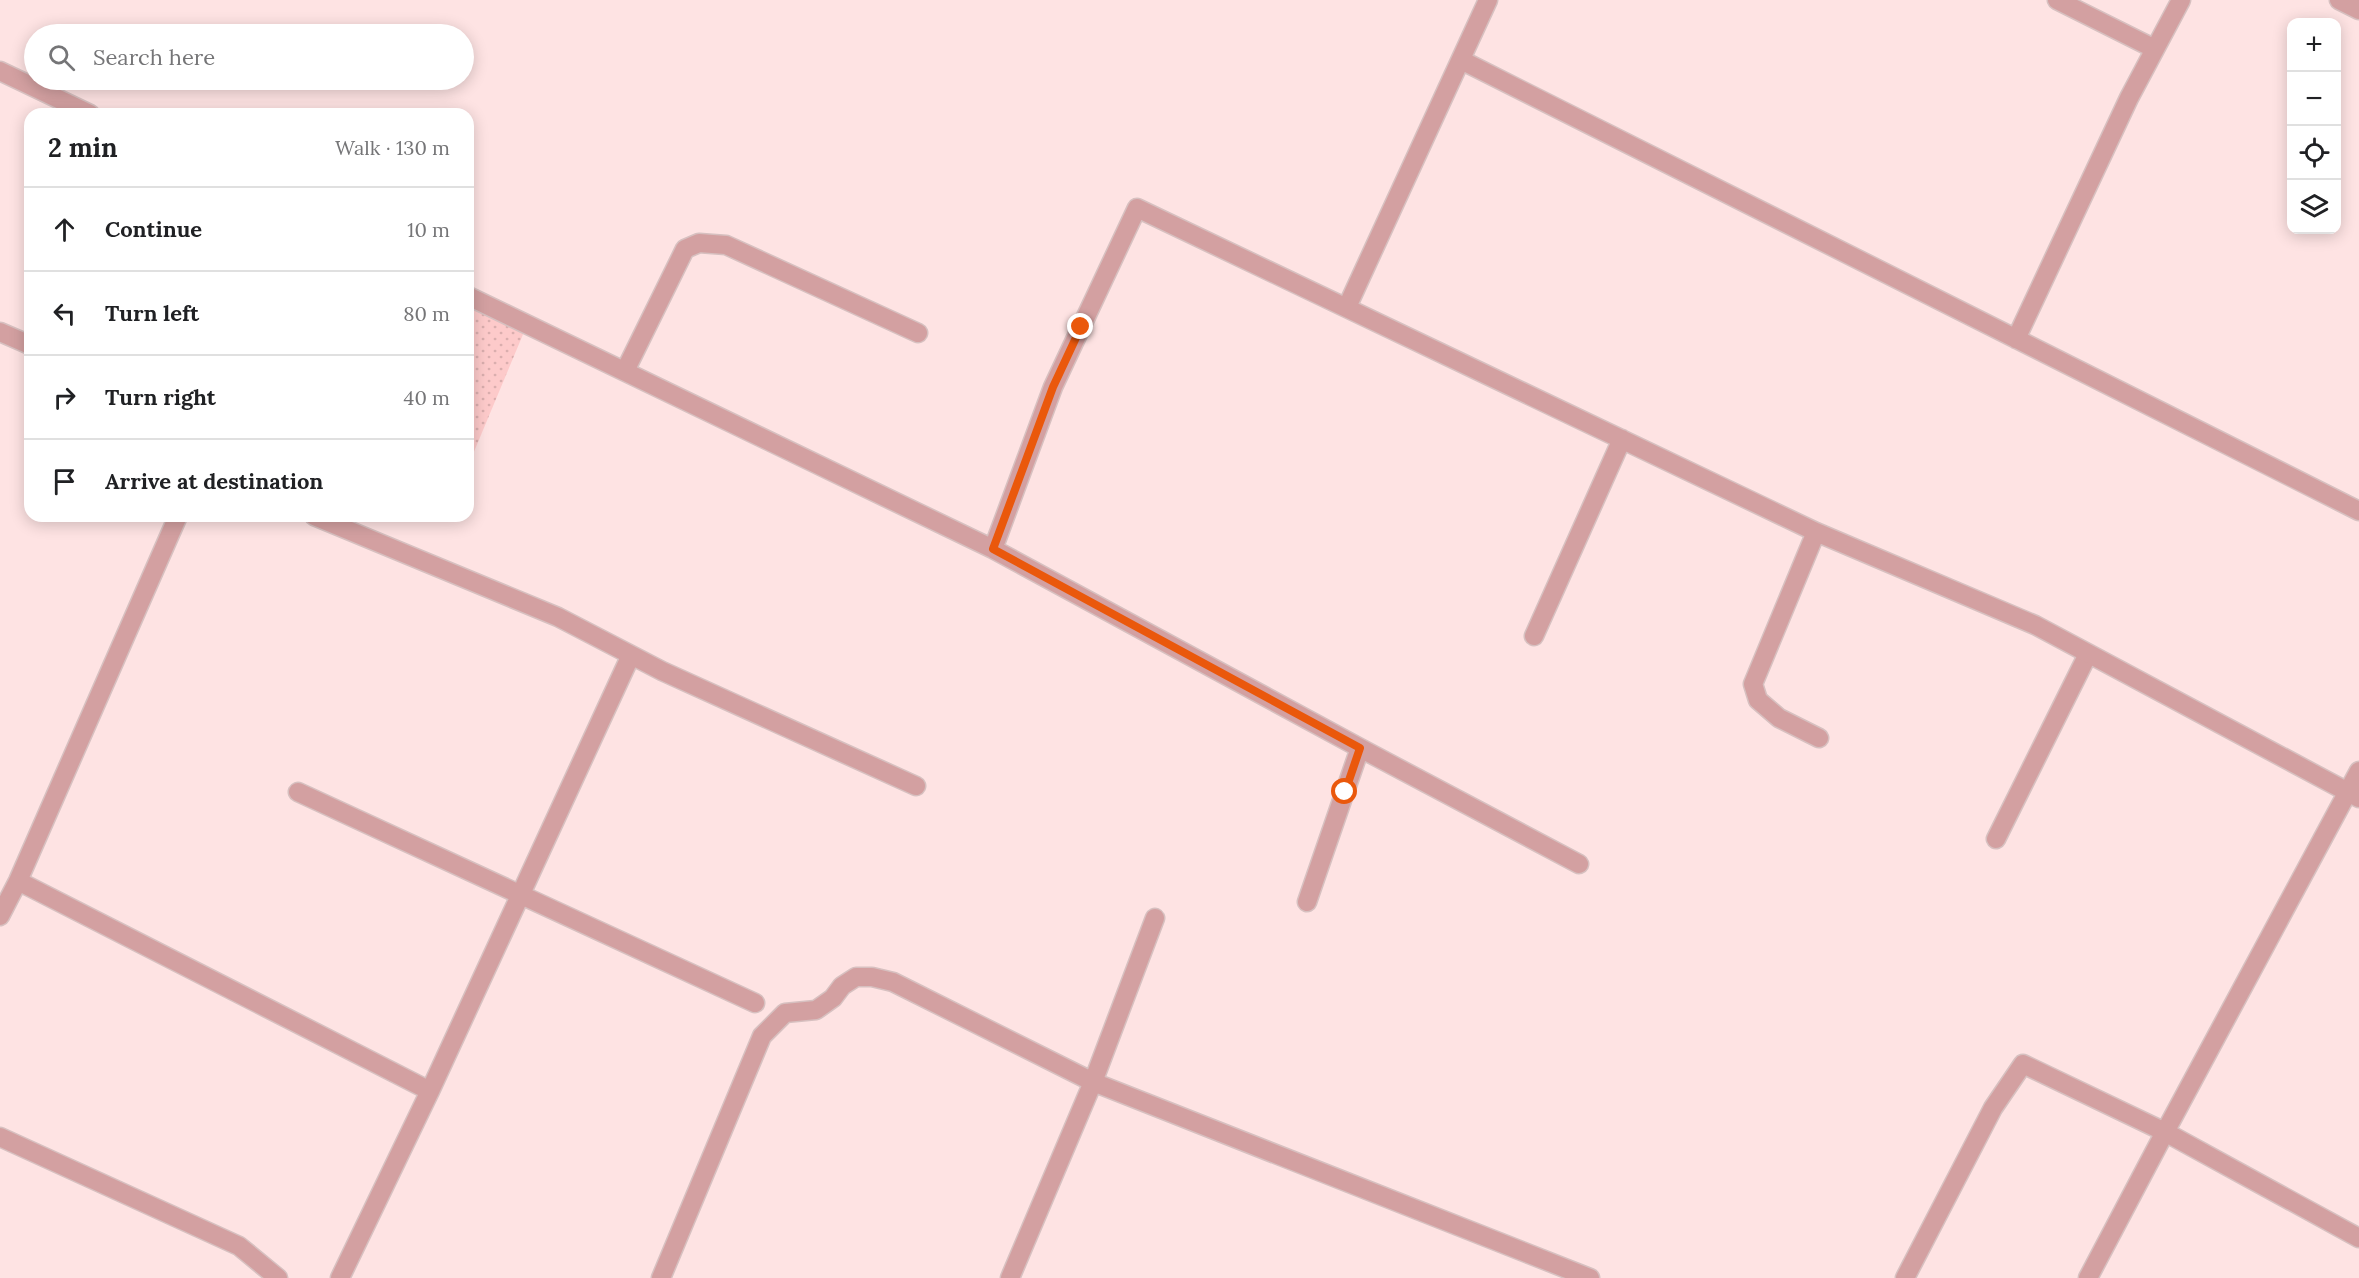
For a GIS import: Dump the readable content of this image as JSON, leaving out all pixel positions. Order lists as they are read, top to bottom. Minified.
{"page":{"map_buttons":["+","−"],"search":"Search here","heading":["2 min","Walk · 130 m"],"list":[["Continue","10 m"],["Turn left","80 m"],["Turn right","40 m"],"Arrive at destination"]}}
